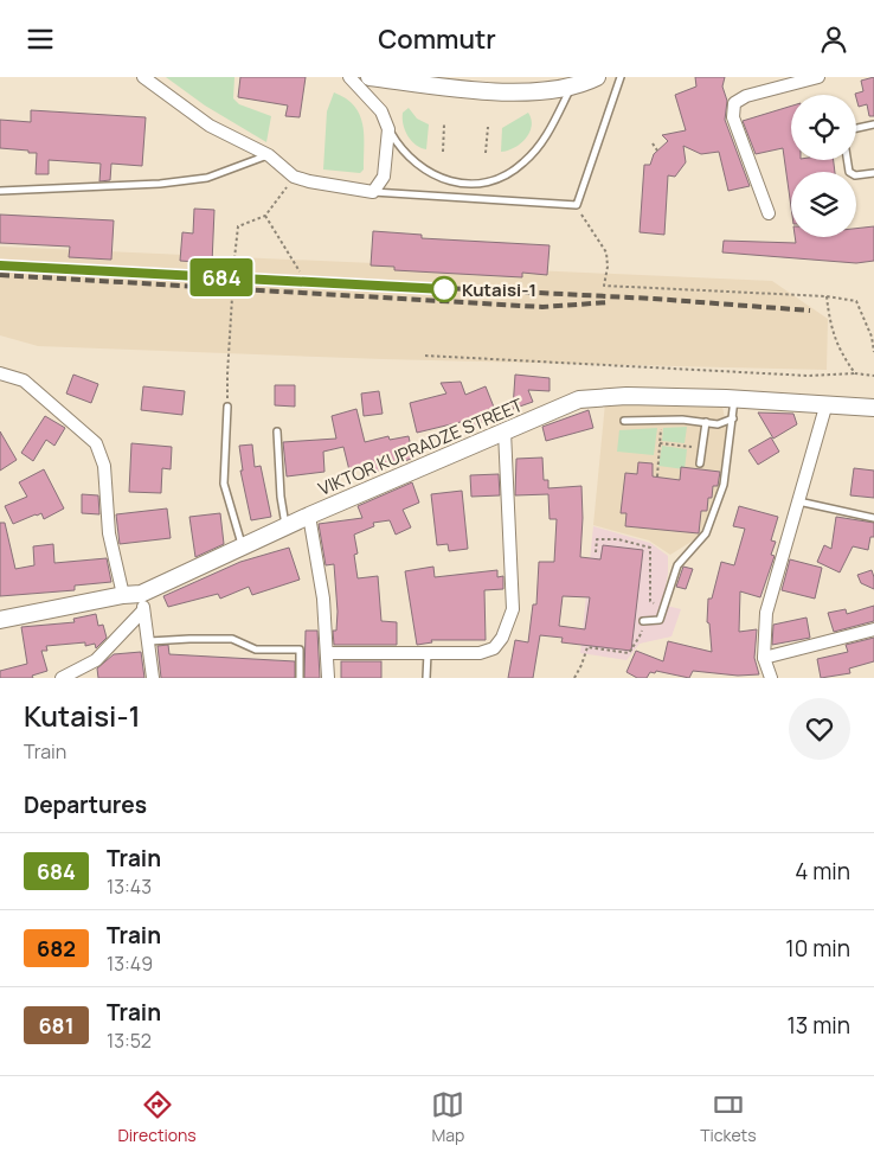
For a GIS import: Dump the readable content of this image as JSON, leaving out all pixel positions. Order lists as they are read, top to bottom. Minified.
{"streets":{"street":["VIKTOR KUPRADZE STREET"]},"places":["Kutaisi-1"],"page":{"header":"Commutr","on_map":"684","heading":[["Kutaisi-1","Train"],"Departures"],"list":[{"mark":"684","name":"Train","note":"13:43","value":"4 min"},{"mark":"682","name":"Train","note":"13:49","value":"10 min"},{"mark":"681","name":"Train","note":"13:52","value":"13 min"}],"tabs":["Directions","Map","Tickets"]}}
